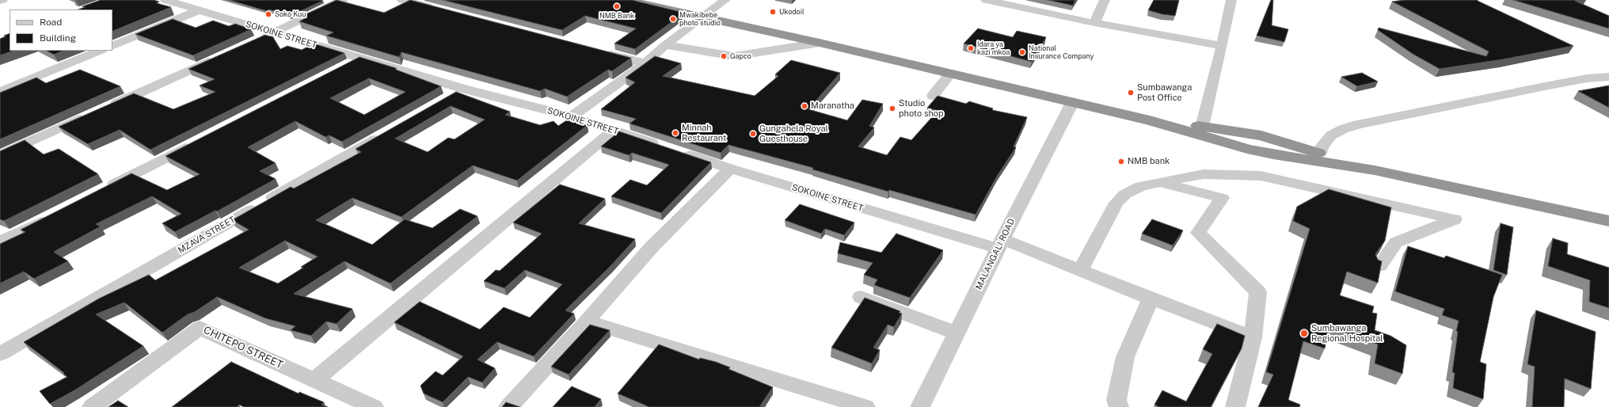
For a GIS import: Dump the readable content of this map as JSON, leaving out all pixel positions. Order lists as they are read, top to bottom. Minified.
{"streets":{"street":["SOKOINE STREET","MZAVA STREET","MALANGALI ROAD","CHITEPO STREET"]},"crossings":[["SOKOINE STREET","MALANGALI ROAD"]],"places":["NMB Bank","Ukodoil","Soko Kuu","Mwakibebe photo studio","Idara ya kazi mkoa","National Insurance Company","Gapco","Sumbawanga Post Office","Maranatha","Studio photo shop","Minnah Restaurant","Gungahela Royal Guesthouse","NMB bank","Sumbawanga Regional Hospital"],"legend":["Road","Building"]}
